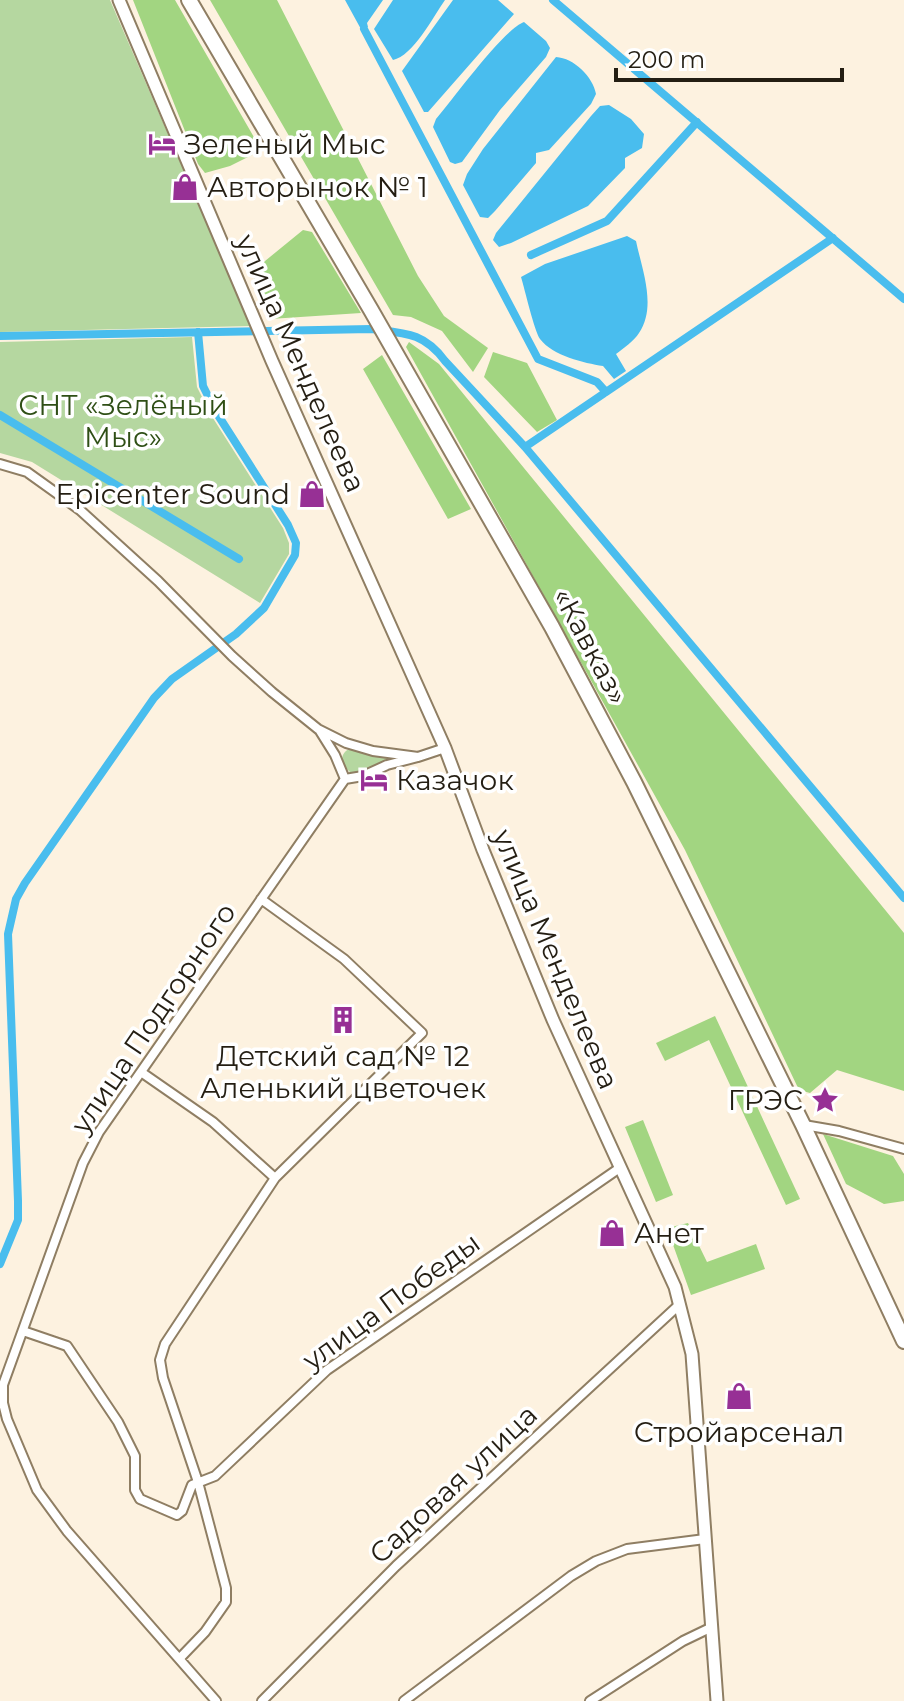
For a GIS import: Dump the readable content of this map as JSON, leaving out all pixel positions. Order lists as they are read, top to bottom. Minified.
{"streets":{"highway":["«Кавказ»"],"main road":["улица Менделеева"],"street":["улица Подгорного","улица Победы","Садовая улица"]},"crossings":[["улица Менделеева","улица Победы"],["улица Менделеева","Садовая улица"]],"parks":["СНТ «Зелёный Мыс»"],"places":{"hotel":["Зеленый Мыс","Казачок"],"shop":["Авторынок № 1","Epicenter Sound","Анет","Стройарсенал"],"building":["Детский сад № 12 Аленький цветочек"],"place":["ГРЭС"]},"scale_bar":"200 m"}
